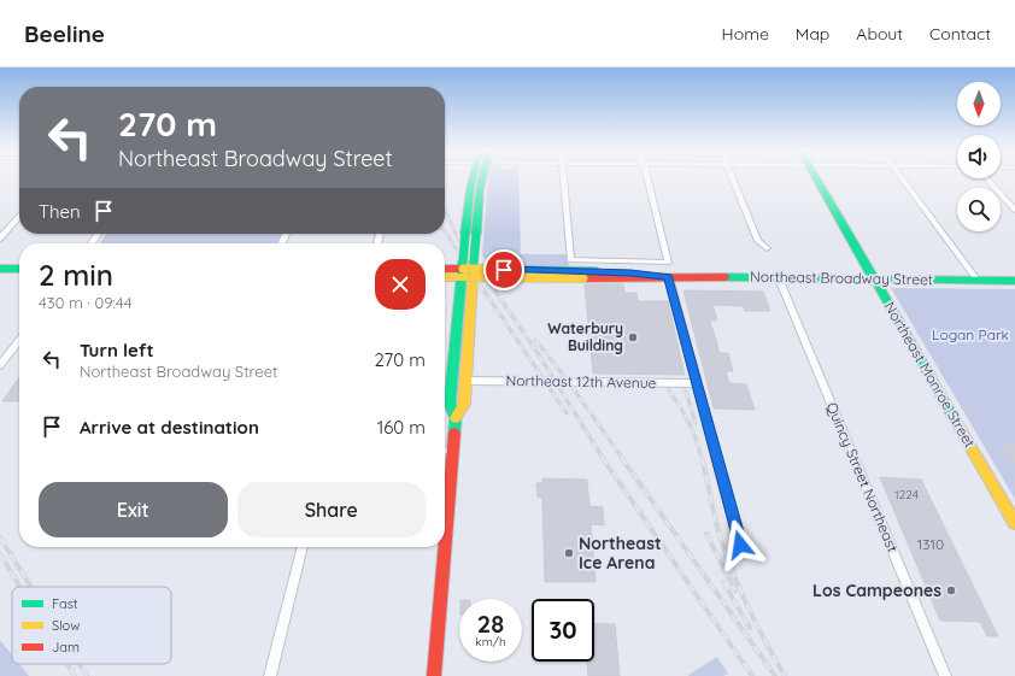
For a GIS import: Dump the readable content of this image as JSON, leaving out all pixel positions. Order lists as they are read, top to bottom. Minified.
{"streets":{"main road":["Northeast Broadway Street","Northeast Monroe Street"],"street":["Northeast 12th Avenue","Quincy Street Northeast"]},"crossings":[["Northeast Broadway Street","Northeast Monroe Street"],["Northeast Broadway Street","Quincy Street Northeast"]],"parks":["Logan Park"],"places":["Waterbury Building","Northeast Ice Arena","Los Campeones"],"house_numbers":["1224","1310"],"legend":["Fast","Slow","Jam"],"north":"bottom","page":{"header":"Beeline","nav":["Home","Map","About","Contact"],"turn":["270 m","Northeast Broadway Street"],"then":"Then","heading":["2 min","430 m · 09:44"],"list":[{"name":"Turn left","note":"Northeast Broadway Street","value":"270 m"},{"name":"Arrive at destination","value":"160 m"}],"buttons":["Exit","Share"],"speed":"28 km/h","limit":"30"}}
